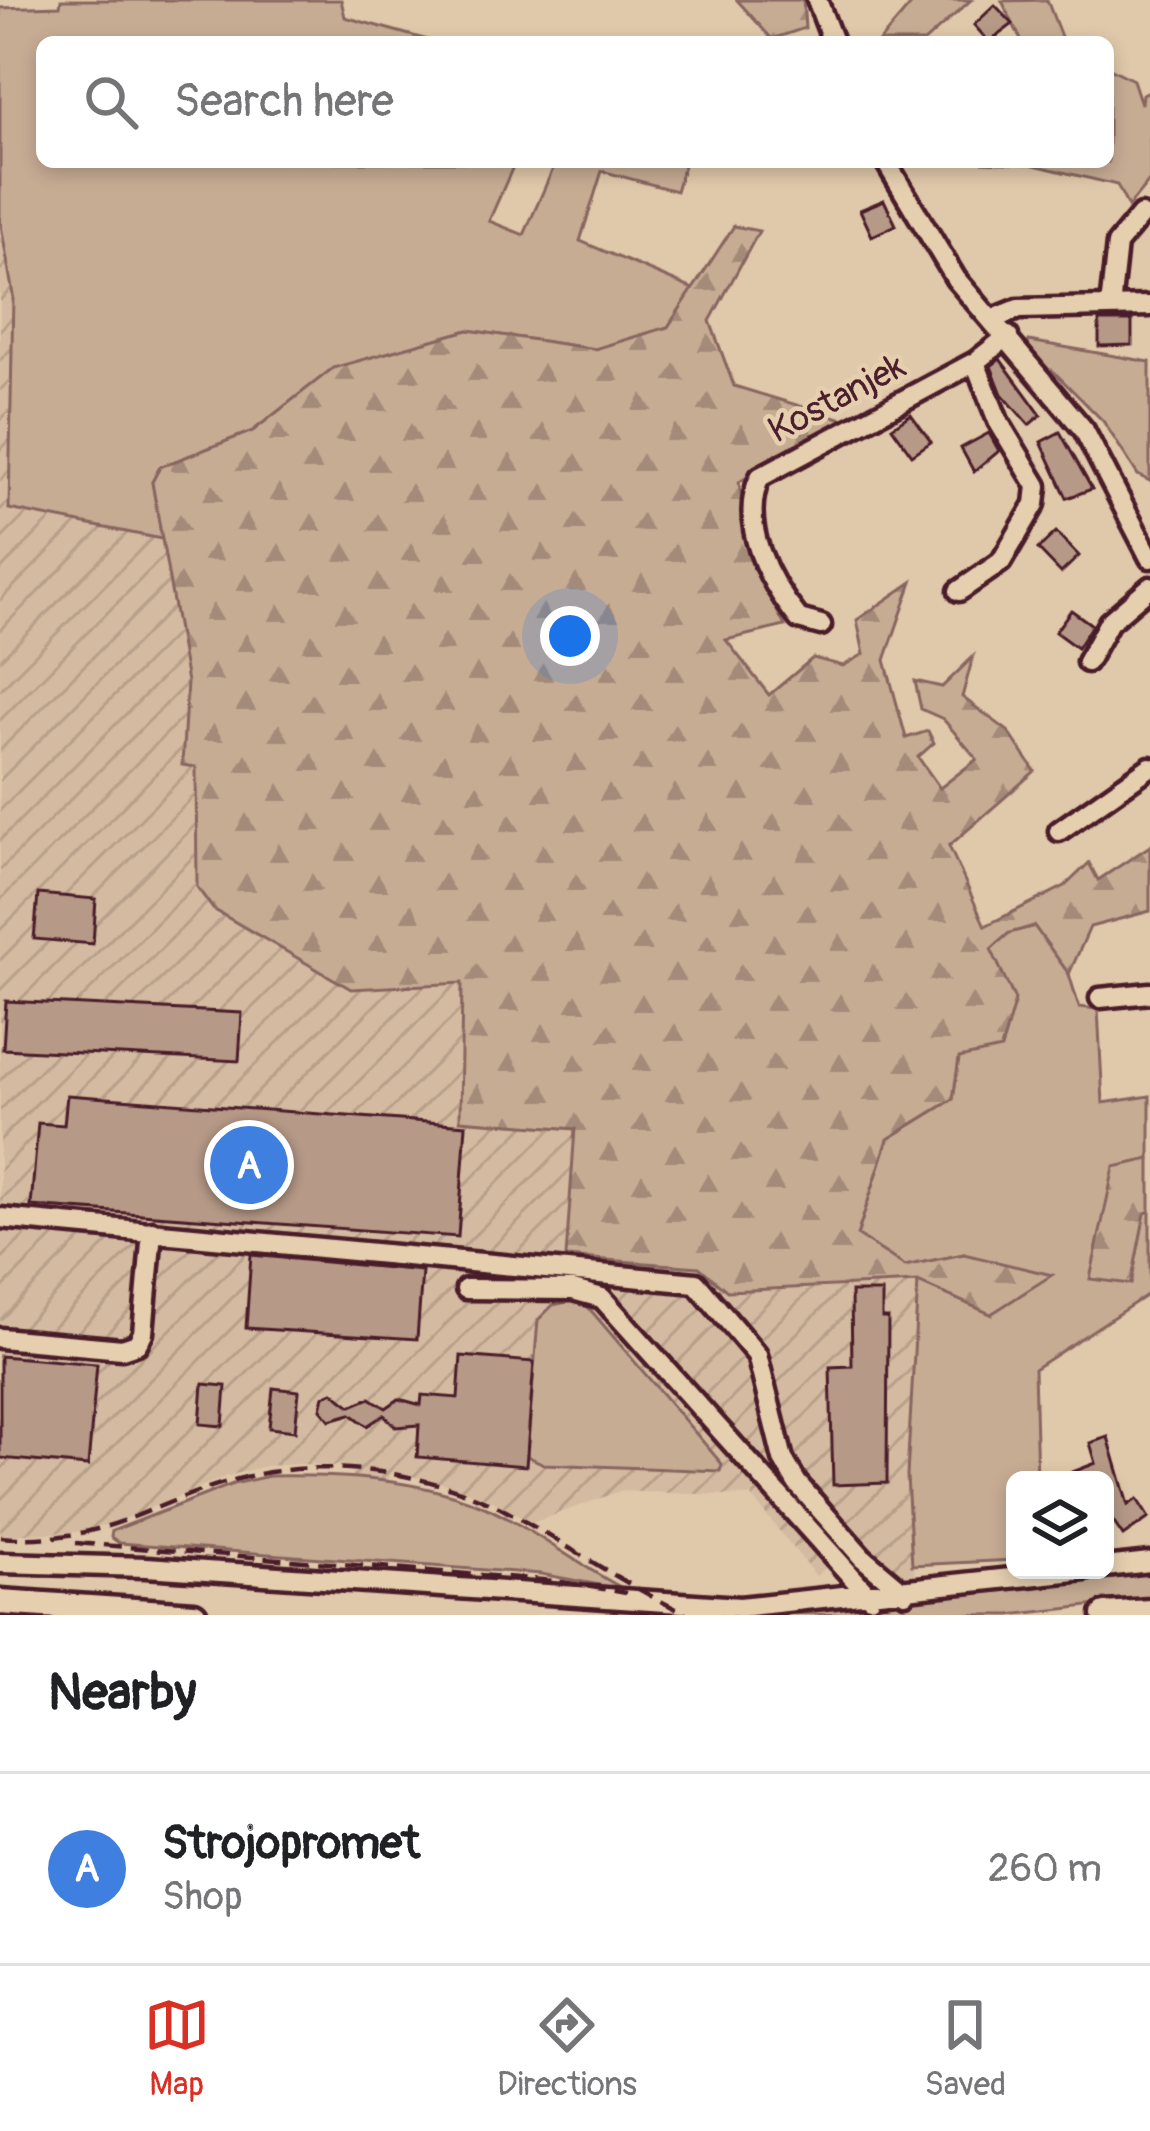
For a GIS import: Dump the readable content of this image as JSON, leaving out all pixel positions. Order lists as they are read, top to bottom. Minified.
{"streets":{"street":["Kostanjek"]},"page":{"search":"Search here","pins":"A","heading":"Nearby","list":[{"mark":"A","name":"Strojopromet","note":"Shop","value":"260 m"}],"nav":["Map","Directions","Saved"]}}
